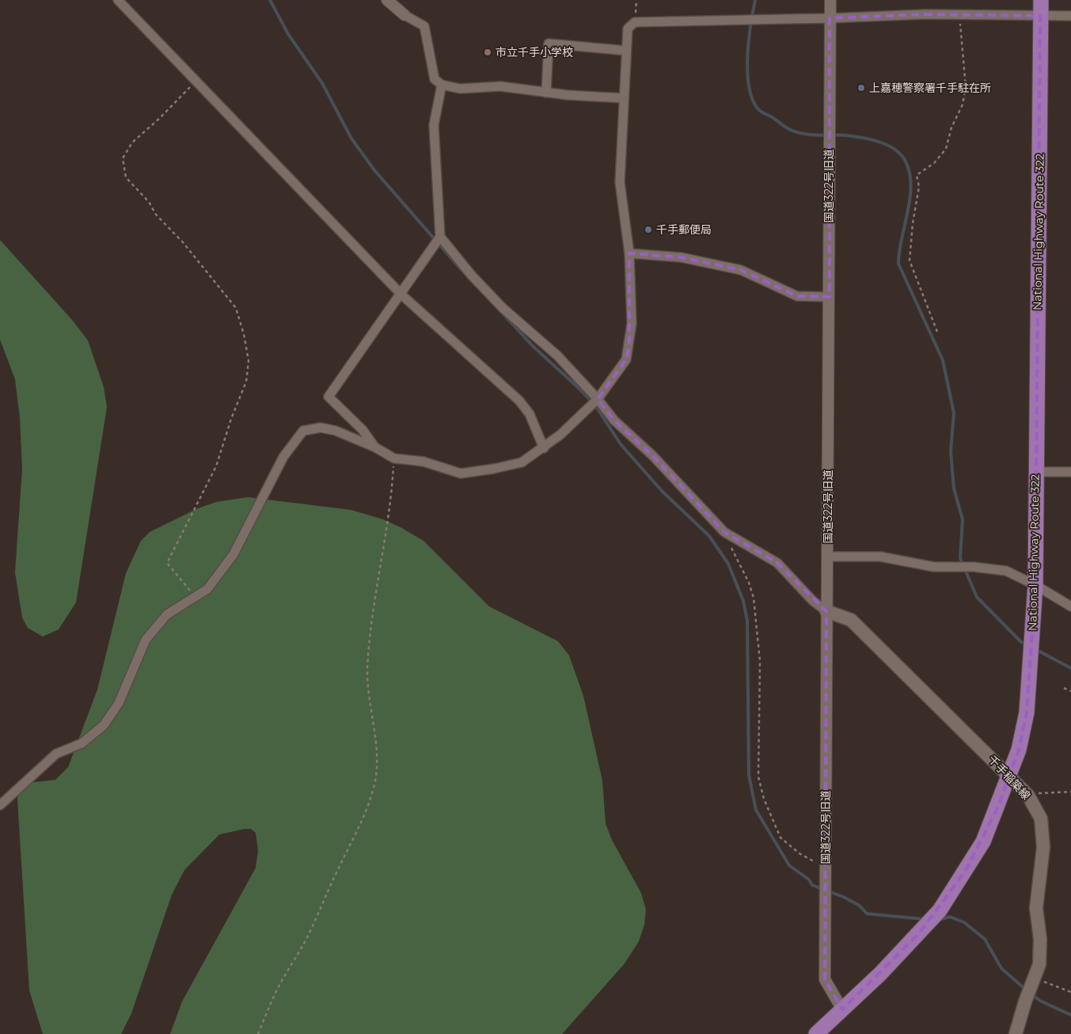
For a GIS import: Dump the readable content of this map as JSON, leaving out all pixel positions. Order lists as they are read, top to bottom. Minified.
{"streets":{"highway":["National Highway Route 322"],"main road":["千手稲築線"],"street":["国道322号旧道"]},"crossings":[["国道322号旧道","National Highway Route 322"],["国道322号旧道","千手稲築線"],["National Highway Route 322","千手稲築線"]],"places":["市立千手小学校","上嘉穂警察署千手駐在所","千手郵便局"]}
